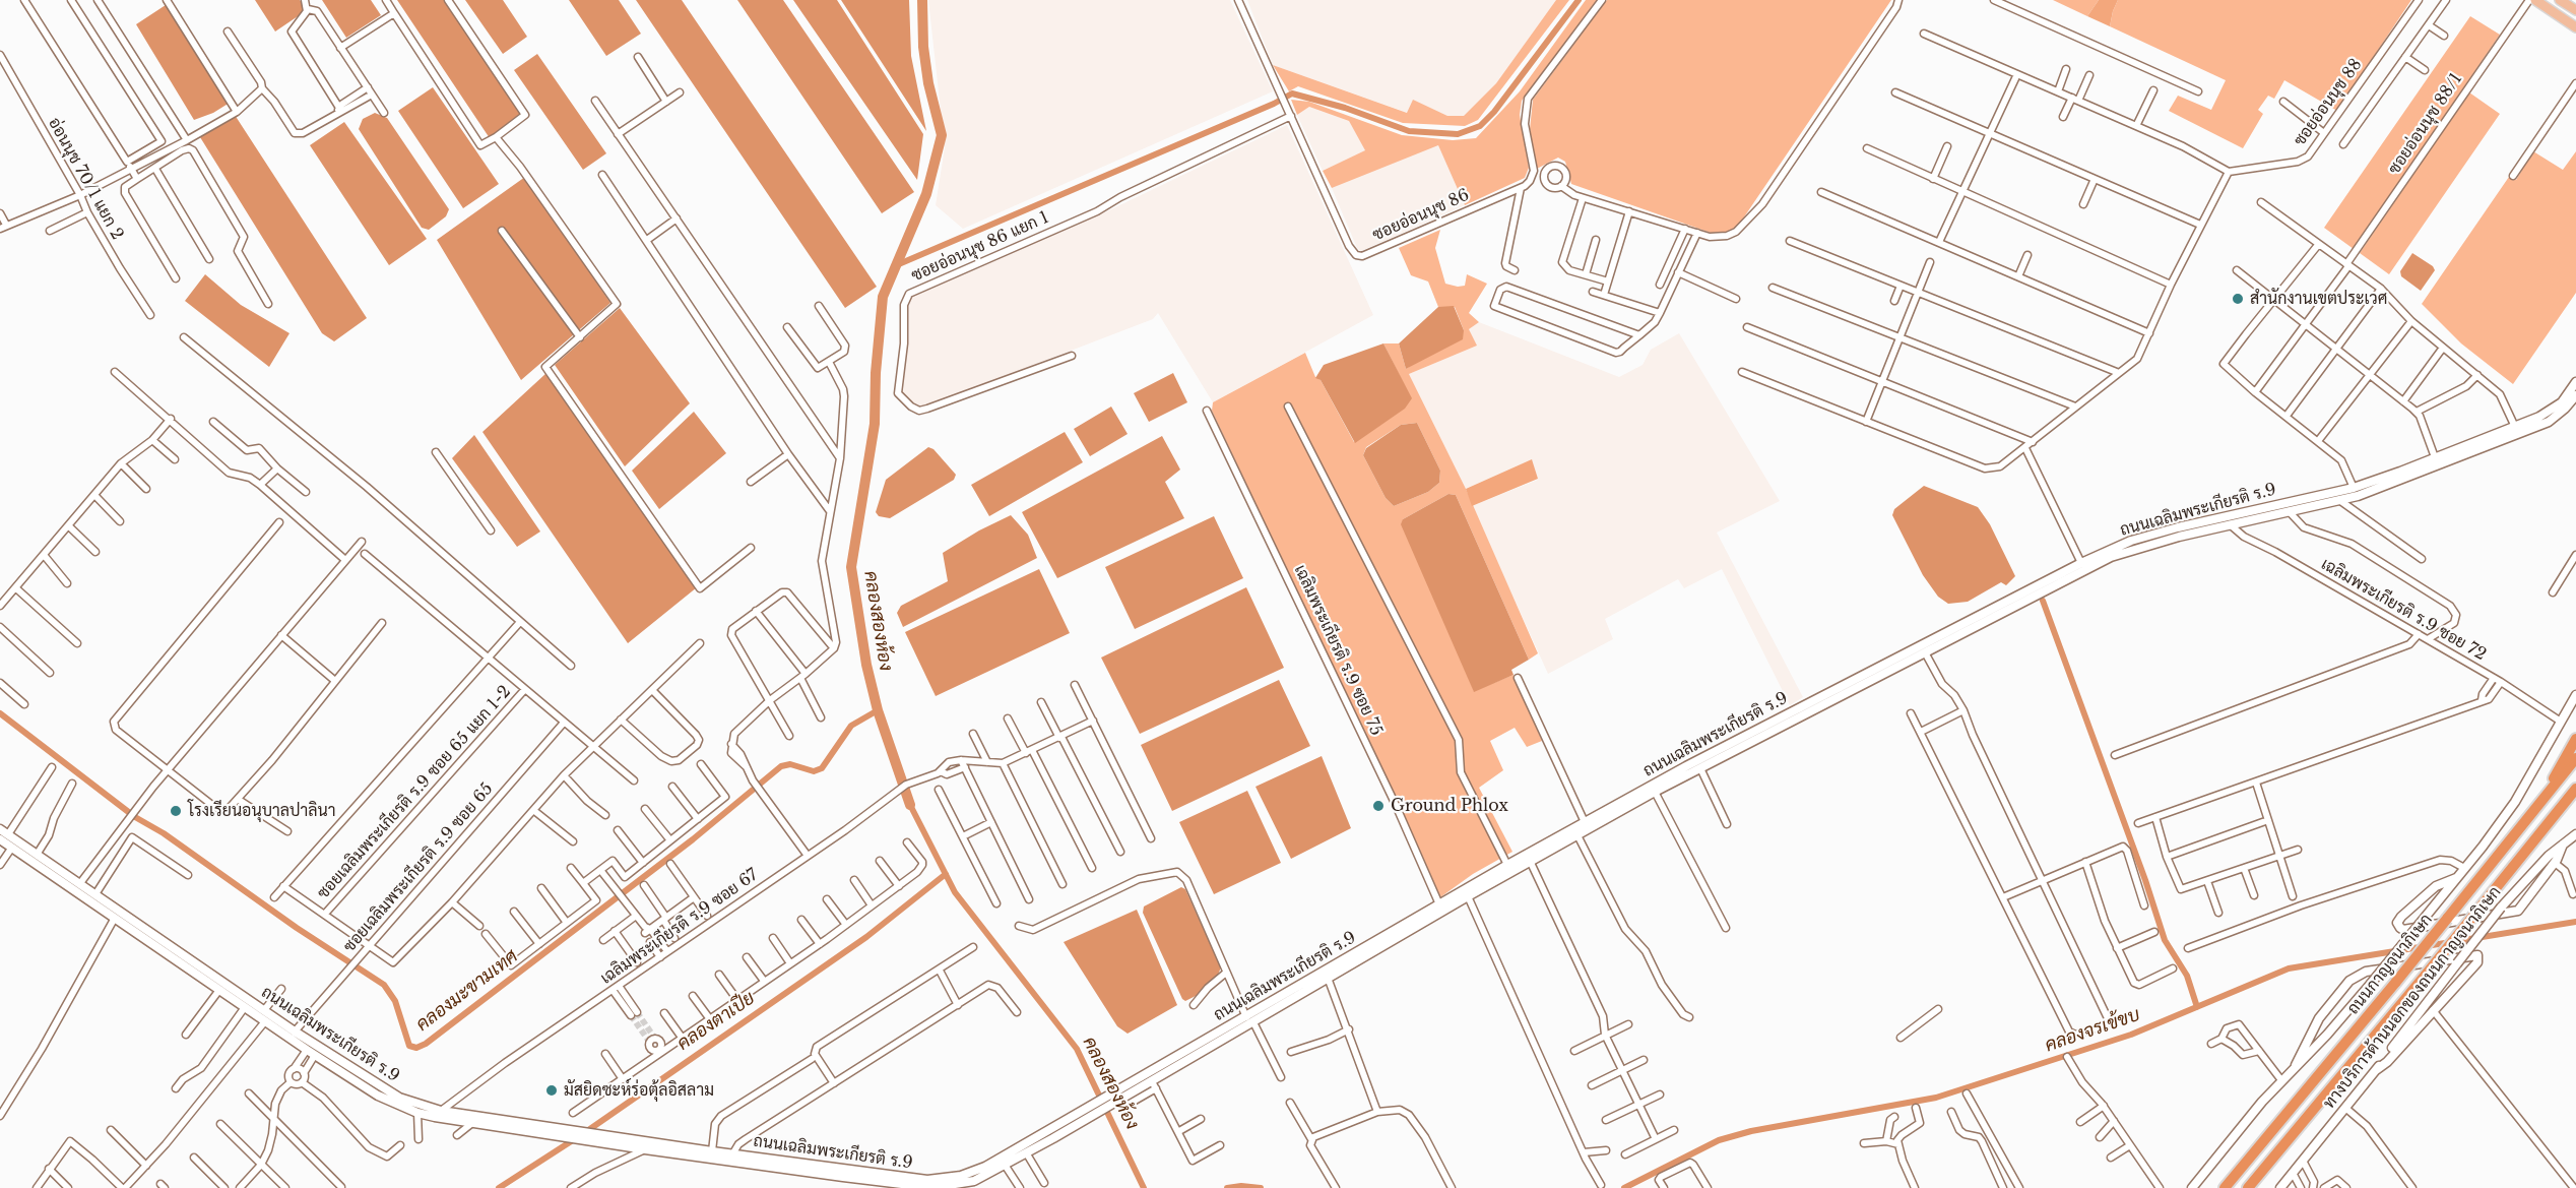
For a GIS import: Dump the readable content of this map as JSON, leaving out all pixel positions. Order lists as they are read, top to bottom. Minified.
{"streets":{"highway":["ถนนกาญจนาภิเษก"],"main road":["ถนนเฉลิมพระเกียรติ ร.9","ทางบริการด้านนอกของถนนกาญจนาภิเษก"],"street":["ซอยอ่อนนุช 88","ซอยอ่อนนุช 88/1","อ่อนนุช 70/1 แยก 2","ซอยอ่อนนุช 86","ซอยอ่อนนุช 86 แยก 1","เฉลิมพระเกียรติ ร.9 ซอย 72","เฉลิมพระเกียรติ ร.9 ซอย 75","ซอยเฉลิมพระเกียรติ ร.9 ซอย 65 แยก 1-2","ซอยเฉลิมพระเกียรติ ร.9 ซอย 65","เฉลิมพระเกียรติ ร.9 ซอย 67"]},"crossings":[["ซอยอ่อนนุช 86","ซอยอ่อนนุช 86 แยก 1"],["ถนนเฉลิมพระเกียรติ ร.9","เฉลิมพระเกียรติ ร.9 ซอย 72"],["ถนนเฉลิมพระเกียรติ ร.9","เฉลิมพระเกียรติ ร.9 ซอย 75"],["ถนนเฉลิมพระเกียรติ ร.9","ซอยเฉลิมพระเกียรติ ร.9 ซอย 65"],["ถนนเฉลิมพระเกียรติ ร.9","เฉลิมพระเกียรติ ร.9 ซอย 67"]],"water":["คลองสองห้อง","คลองมะขามเทศ","คลองตาเปีย","คลองจรเข้ขบ"],"places":["สำนักงานเขตประเวศ","Ground Phlox","โรงเรียนอนุบาลปาลินา","มัสยิดซะห์ร่อตุ้ลอิสลาม"]}
